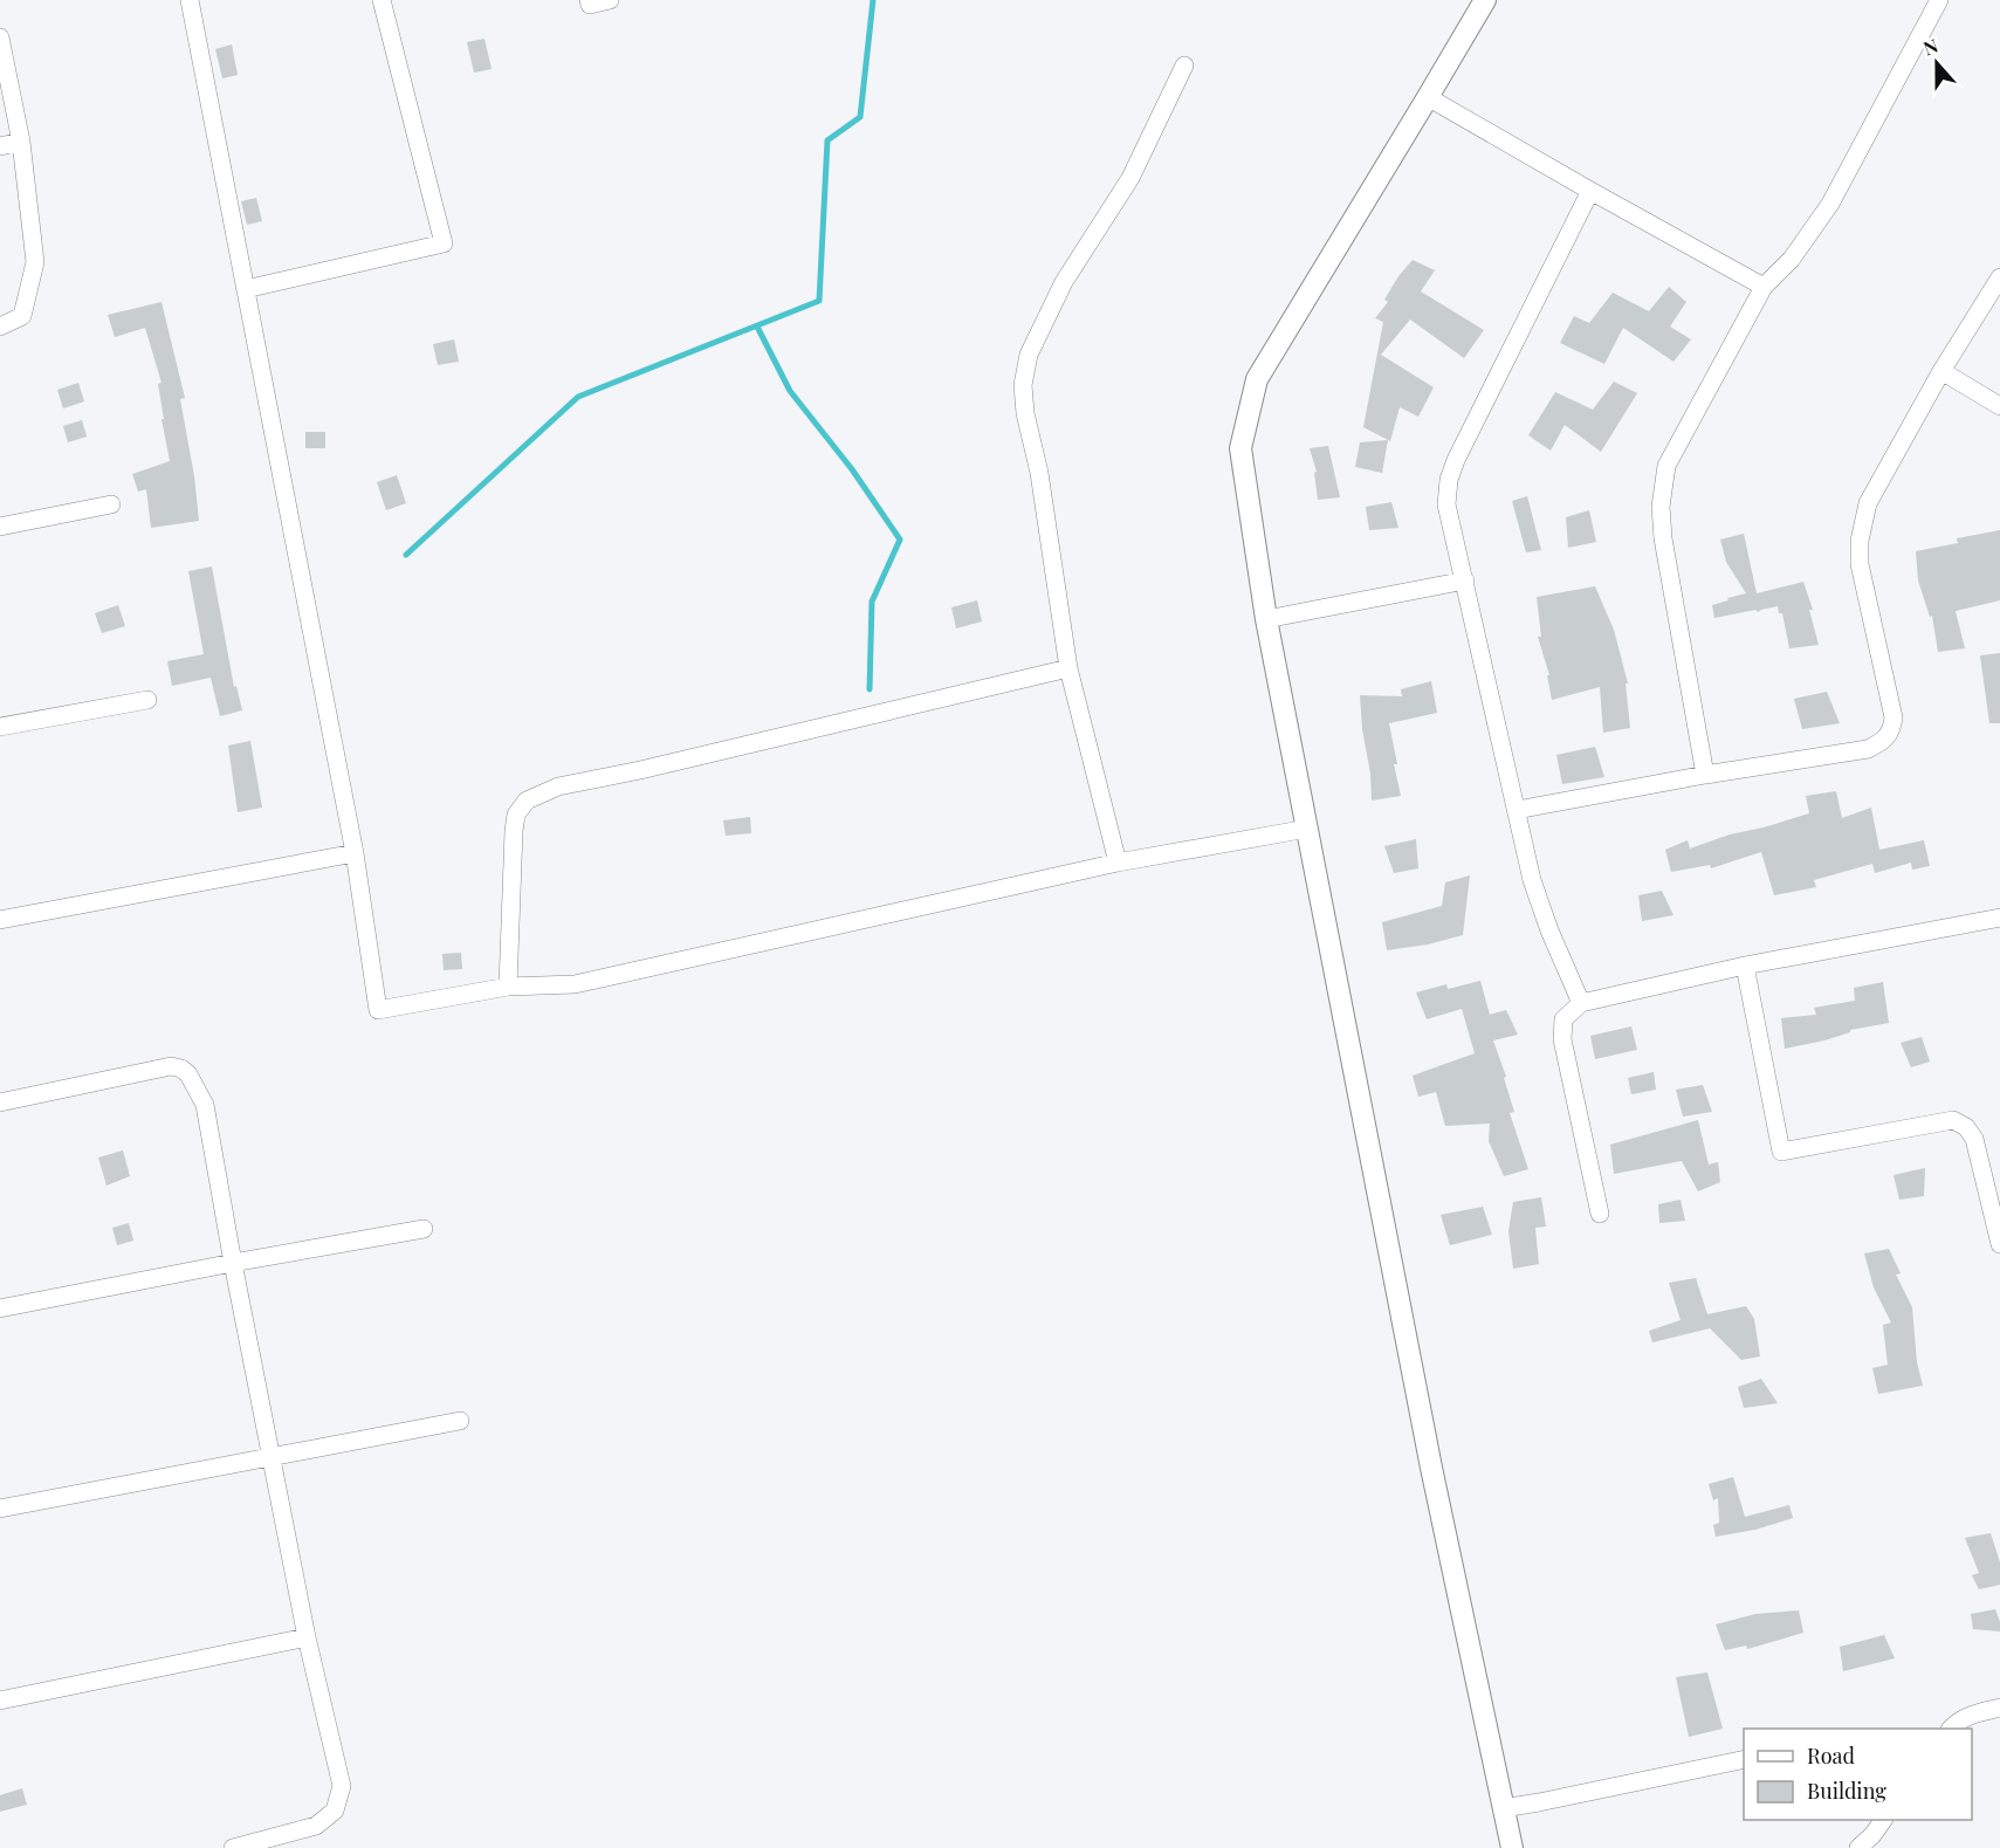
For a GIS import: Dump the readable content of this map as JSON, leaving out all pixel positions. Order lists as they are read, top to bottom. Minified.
{"legend":["Road","Building"],"north":"top"}
